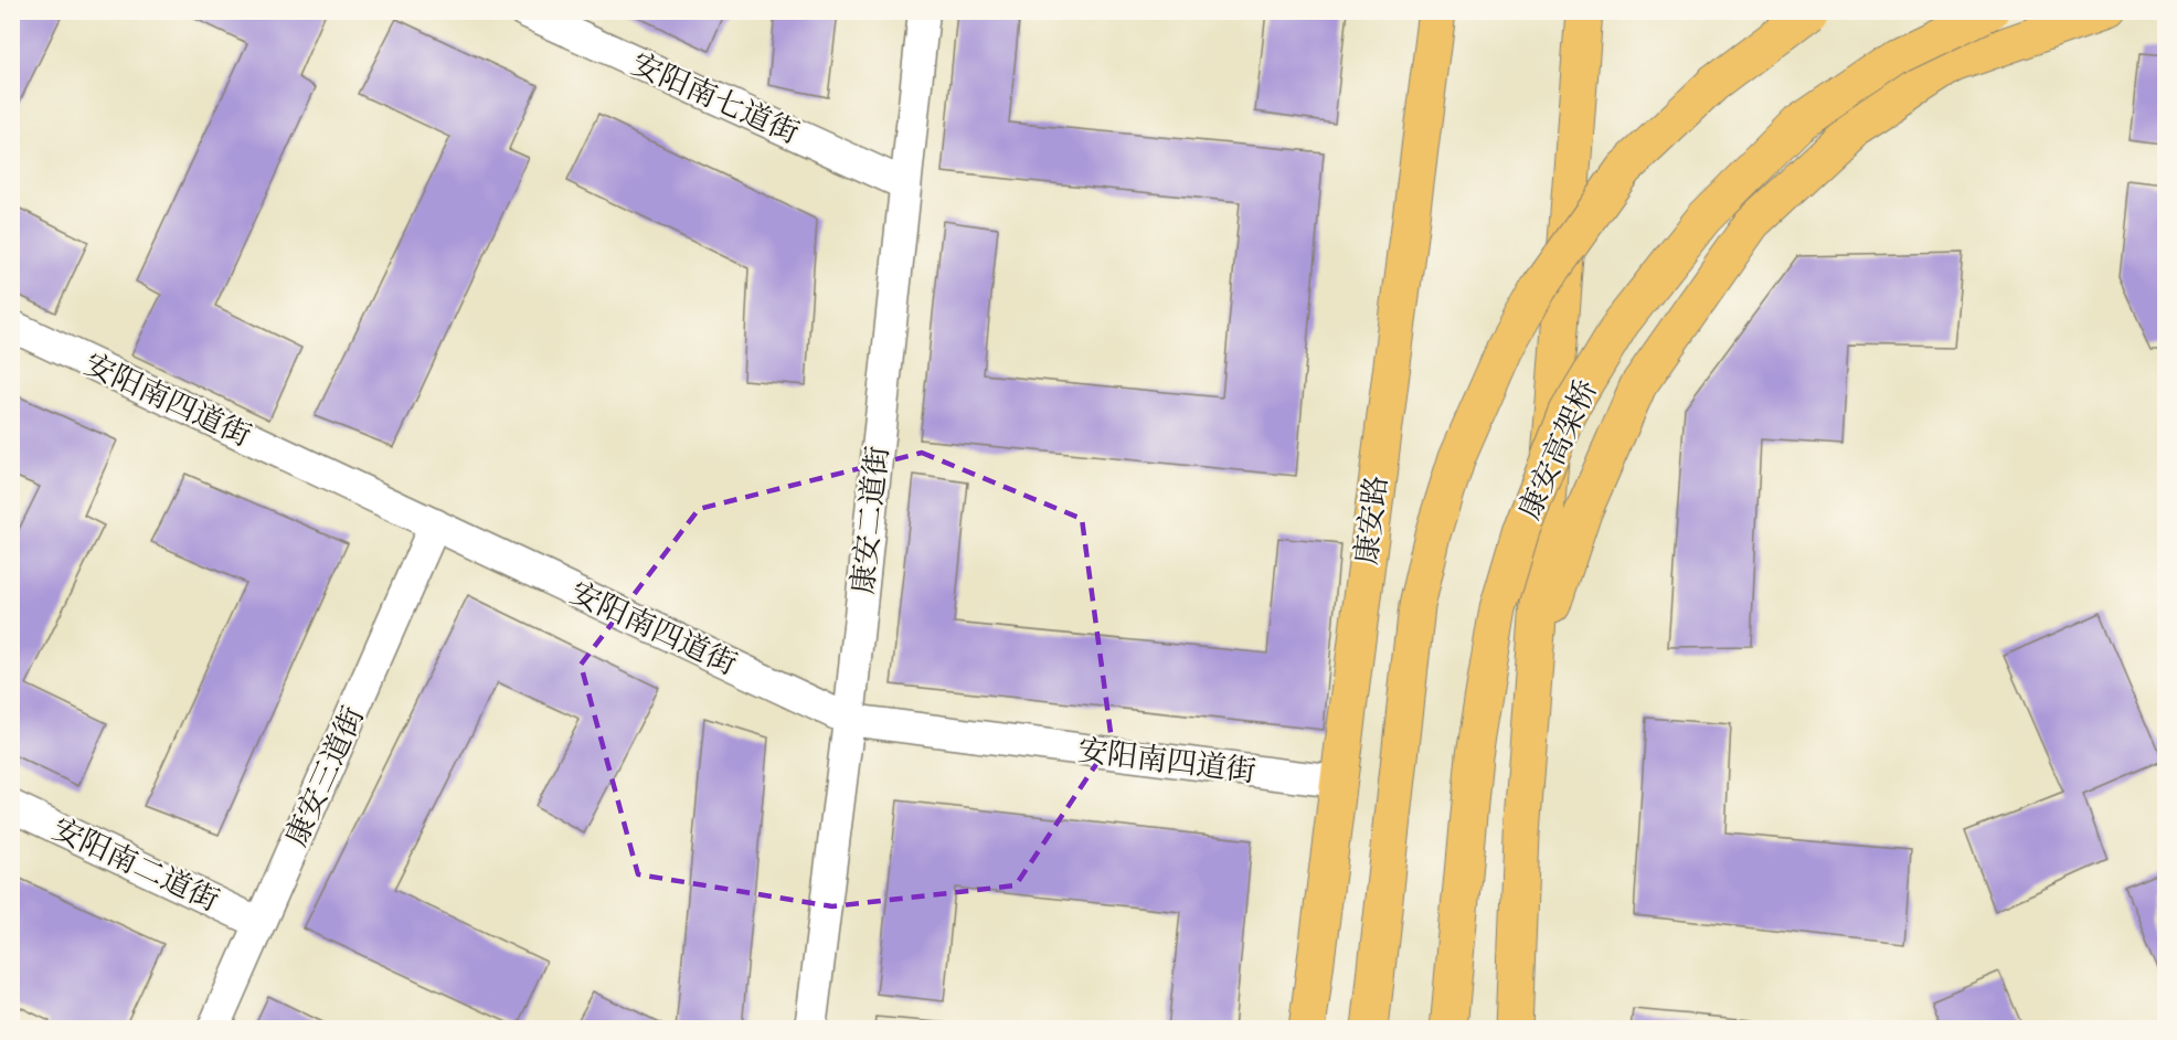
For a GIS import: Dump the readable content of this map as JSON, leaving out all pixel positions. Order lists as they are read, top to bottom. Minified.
{"streets":{"highway":["康安高架桥","康安路"],"street":["安阳南七道街","安阳南四道街","康安二道街","康安三道街","安阳南二道街"]},"crossings":[["安阳南七道街","康安二道街"],["安阳南四道街","康安二道街"],["安阳南四道街","康安路"],["安阳南四道街","康安三道街"],["康安三道街","安阳南二道街"]]}
